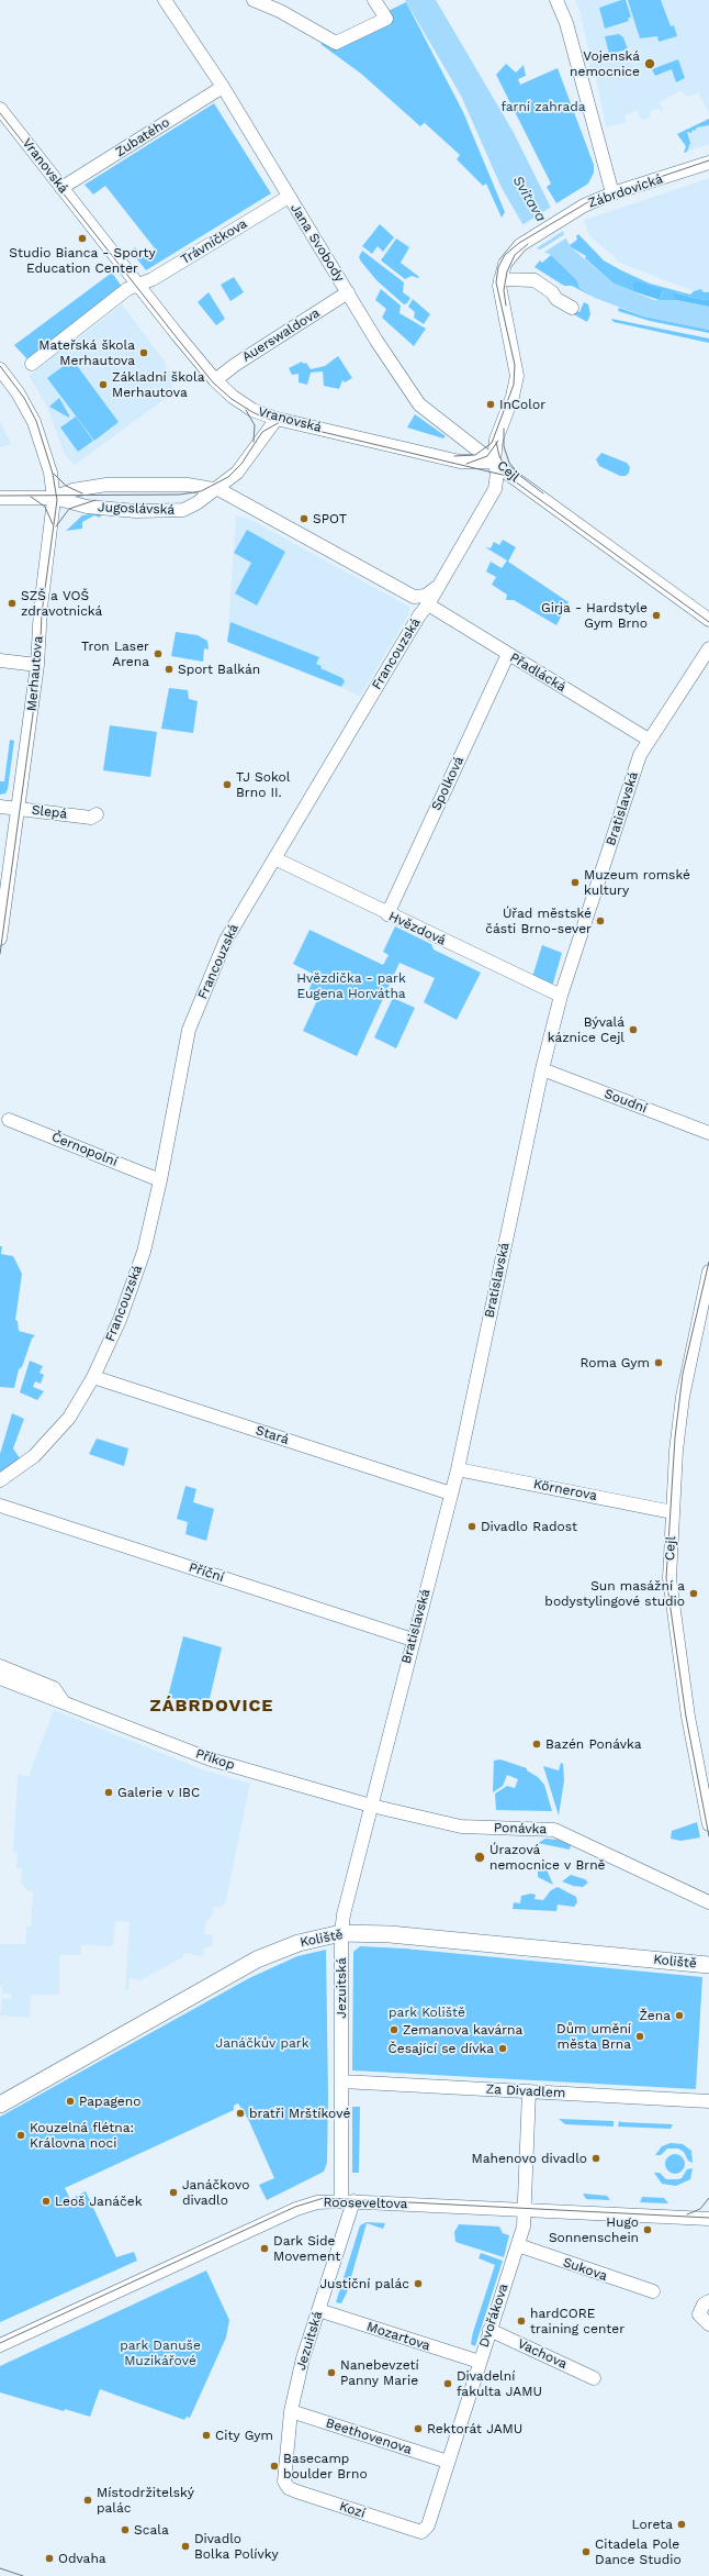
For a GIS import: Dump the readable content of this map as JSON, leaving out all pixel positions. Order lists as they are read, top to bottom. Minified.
{"streets":{"main road":["Koliště"],"street":["Zubatého","Vranovská","Zábrdovická","Trávníčkova","Jana Svobody","Auerswaldova","Cejl","Jugoslávská","Francouzská","Přadlácká","Merhautova","Spolková","Bratislavská","Slepá","Hvězdová","Soudní","Černopolní","Stará","Körnerova","Příční","Příkop","Ponávka","Jezuitská","Za Divadlem","Rooseveltova","Sukova","Dvořákova","Mozartova","Vachova","Beethovenova","Kozí"]},"crossings":[["Zubatého","Vranovská"],["Zubatého","Jana Svobody"],["Vranovská","Trávníčkova"],["Vranovská","Jana Svobody"],["Vranovská","Auerswaldova"],["Vranovská","Cejl"],["Vranovská","Jugoslávská"],["Vranovská","Francouzská"],["Zábrdovická","Cejl"],["Trávníčkova","Jana Svobody"],["Jana Svobody","Auerswaldova"],["Jana Svobody","Cejl"],["Jana Svobody","Francouzská"],["Cejl","Francouzská"],["Cejl","Körnerova"],["Jugoslávská","Merhautova"],["Francouzská","Přadlácká"],["Francouzská","Hvězdová"],["Francouzská","Černopolní"],["Francouzská","Stará"],["Přadlácká","Spolková"],["Přadlácká","Bratislavská"],["Merhautova","Slepá"],["Spolková","Hvězdová"],["Bratislavská","Hvězdová"],["Bratislavská","Soudní"],["Bratislavská","Stará"],["Bratislavská","Körnerova"],["Bratislavská","Příční"],["Bratislavská","Příkop"],["Bratislavská","Ponávka"],["Bratislavská","Koliště"],["Bratislavská","Jezuitská"],["Příkop","Ponávka"],["Koliště","Jezuitská"],["Jezuitská","Za Divadlem"],["Jezuitská","Rooseveltova"],["Jezuitská","Mozartova"],["Jezuitská","Beethovenova"],["Jezuitská","Kozí"],["Za Divadlem","Dvořákova"],["Rooseveltova","Dvořákova"],["Sukova","Dvořákova"],["Dvořákova","Mozartova"],["Dvořákova","Vachova"],["Dvořákova","Beethovenova"],["Dvořákova","Kozí"]],"districts":["ZÁBRDOVICE"],"water":["Svitava"],"parks":["farní zahrada","Hvězdička - park Eugena Horvátha","park Koliště","Janáčkův park","park Danuše Muzikářové"],"places":["Vojenská nemocnice","Studio Bianca - Sporty Education Center","Mateřská škola Merhautova","Základní škola Merhautova","InColor","SPOT","SZŠ a VOŠ zdravotnická","Girja - Hardstyle Gym Brno","Tron Laser Arena","Sport Balkán","TJ Sokol Brno II.","Muzeum romské kultury","Úřad městské části Brno-sever","Bývalá káznice Cejl","Roma Gym","Divadlo Radost","Sun masážní a bodystylingové studio","Bazén Ponávka","Galerie v IBC","Úrazová nemocnice v Brně","Žena","Zemanova kavárna","Dům umění města Brna","Česající se dívka","Papageno","bratři Mrštíkové","Kouzelná flétna: Královna noci","Mahenovo divadlo","Janáčkovo divadlo","Leoš Janáček","Hugo Sonnenschein","Dark Side Movement","Justiční palác","hardCORE training center","Nanebevzetí Panny Marie","Divadelní fakulta JAMU","Rektorát JAMU","City Gym","Basecamp boulder Brno","Místodržitelský palác","Loreta","Scala","Divadlo Bolka Polívky","Citadela Pole Dance Studio","Odvaha"]}
